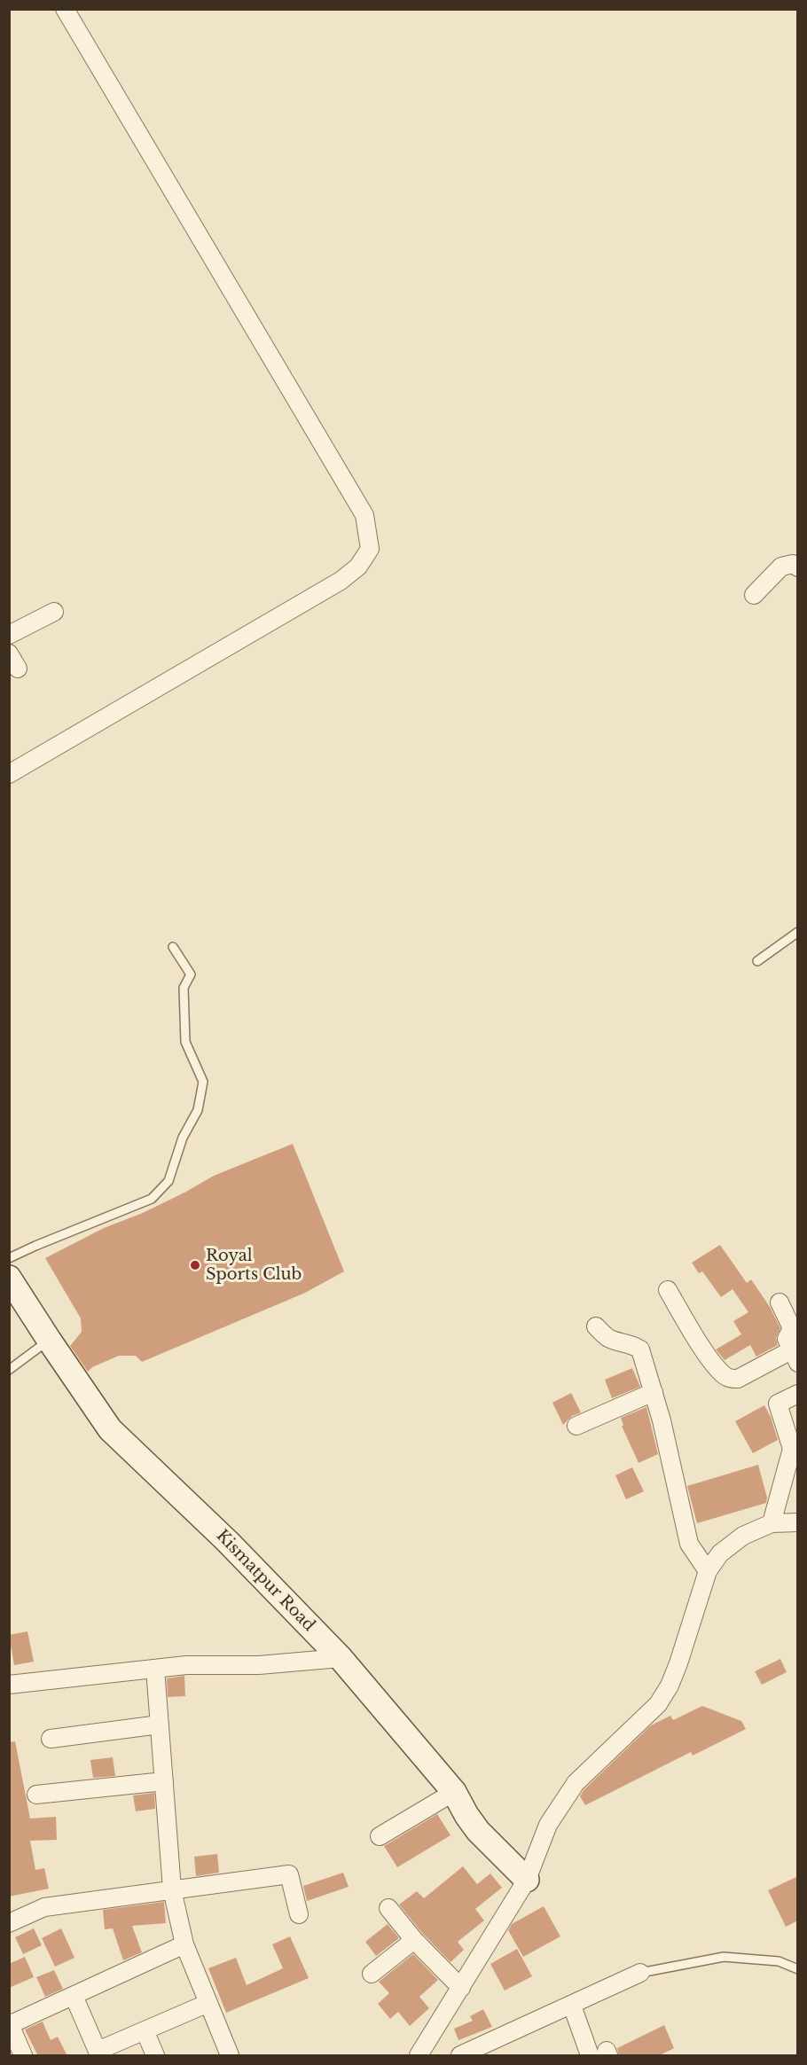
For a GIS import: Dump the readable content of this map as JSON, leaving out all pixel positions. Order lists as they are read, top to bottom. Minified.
{"streets":{"street":["Kismatpur Road"]},"places":["Royal Sports Club"]}
